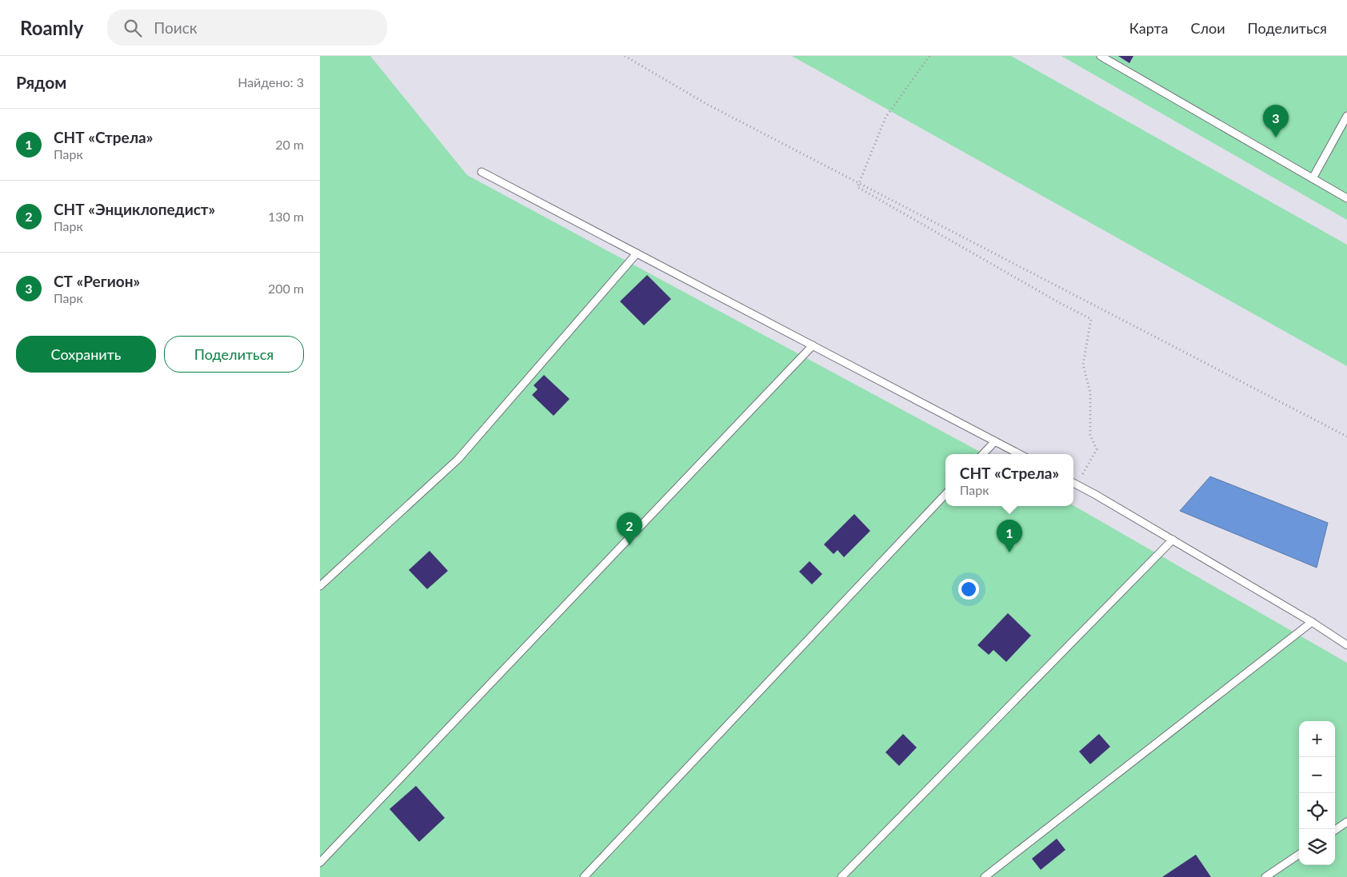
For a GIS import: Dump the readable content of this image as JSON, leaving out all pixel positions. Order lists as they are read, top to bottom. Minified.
{"page":{"header":"Roamly","search":"Поиск","nav":["Карта","Слои","Поделиться"],"heading":["Рядом","Найдено: 3"],"pins":["3","2","1"],"list":[{"mark":"1","name":"СНТ «Стрела»","note":"Парк","value":"20 m"},{"mark":"2","name":"СНТ «Энциклопедист»","note":"Парк","value":"130 m"},{"mark":"3","name":"СТ «Регион»","note":"Парк","value":"200 m"}],"buttons":["Сохранить","Поделиться"],"popup":["СНТ «Стрела»","Парк"],"map_buttons":["+","−"]}}
